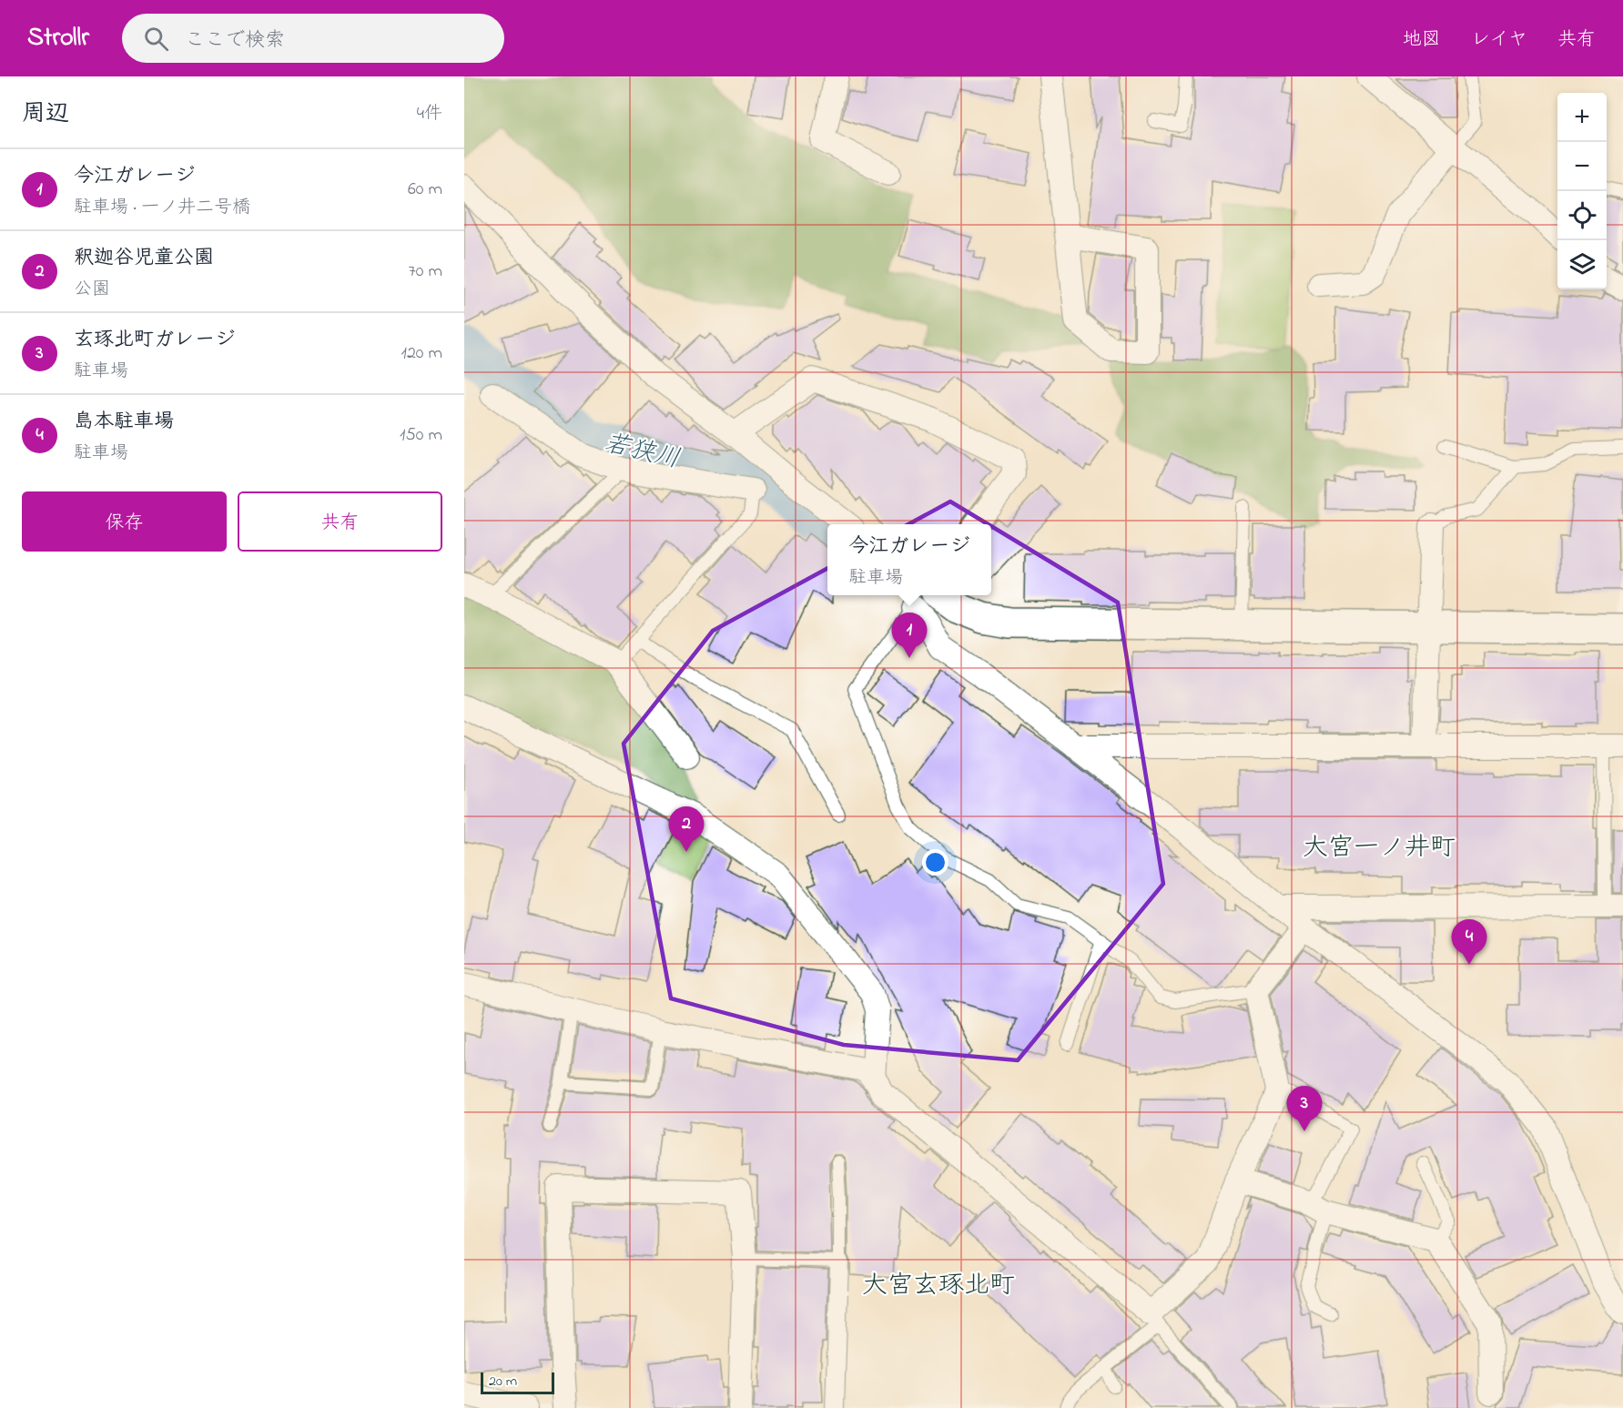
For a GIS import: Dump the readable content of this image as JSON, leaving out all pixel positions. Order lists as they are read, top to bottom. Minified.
{"districts":["大宮一ノ井町","大宮玄琢北町"],"water":["若狭川"],"scale_bar":"20 m","page":{"header":"Strollr","search":"ここで検索","nav":["地図","レイヤ","共有"],"heading":["周辺","4件"],"map_buttons":["+","−"],"list":[{"mark":"1","name":"今江ガレージ","note":"駐車場 · 一ノ井二号橋","value":"60 m"},{"mark":"2","name":"釈迦谷児童公園","note":"公園","value":"70 m"},{"mark":"3","name":"玄琢北町ガレージ","note":"駐車場","value":"120 m"},{"mark":"4","name":"島本駐車場","note":"駐車場","value":"150 m"}],"buttons":["保存","共有"],"popup":["今江ガレージ","駐車場"],"pins":["1","2","4","3"],"scale":"20 m"}}
